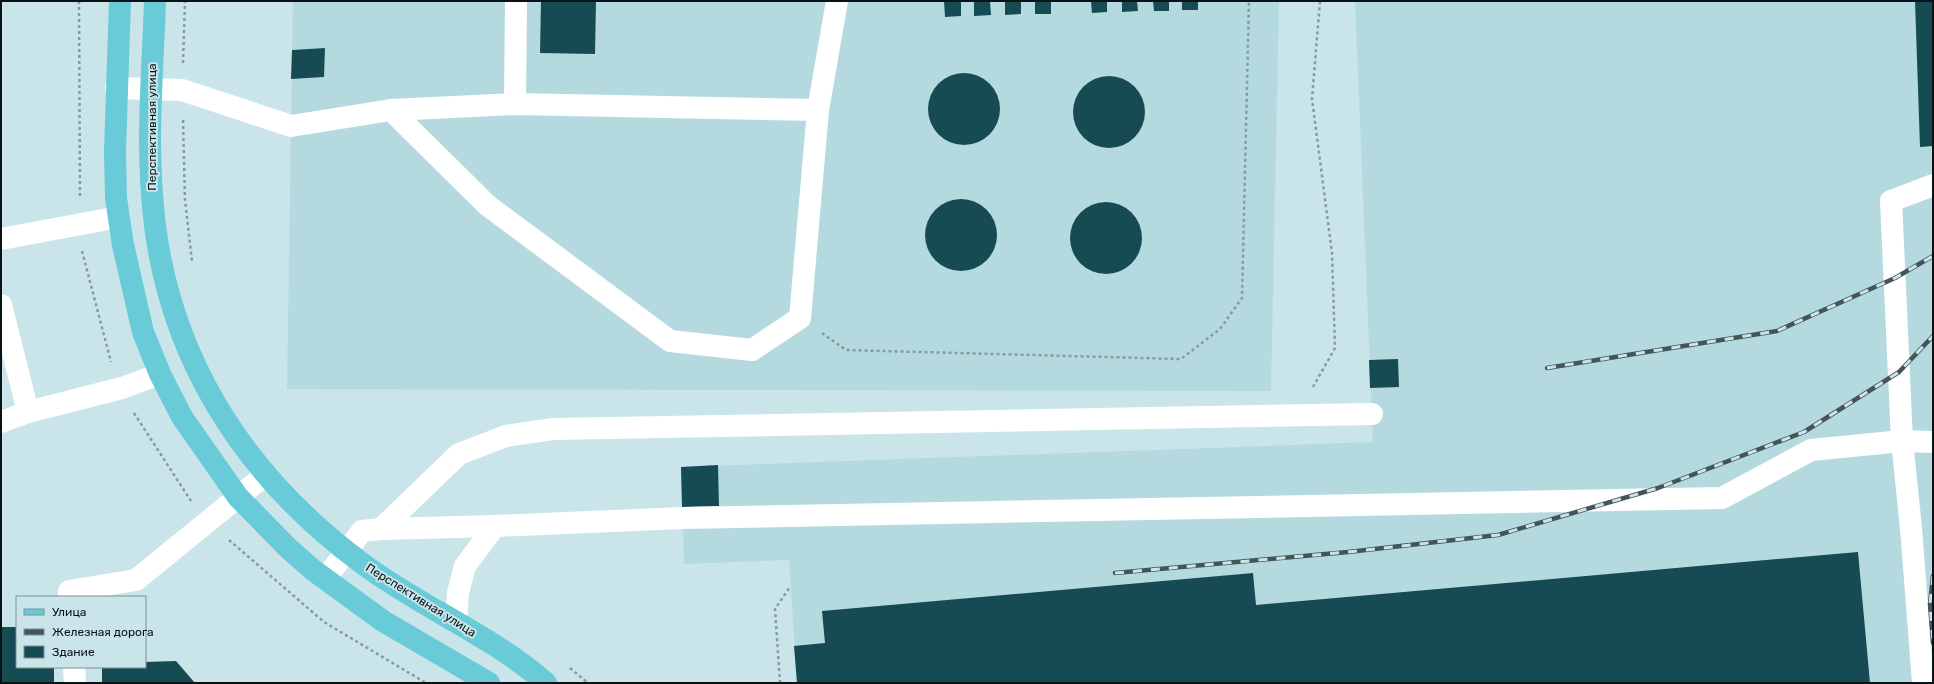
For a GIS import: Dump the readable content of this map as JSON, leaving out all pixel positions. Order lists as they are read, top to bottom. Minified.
{"streets":{"main road":["Перспективная улица"]},"legend":["Улица","Железная дорога","Здание"]}
